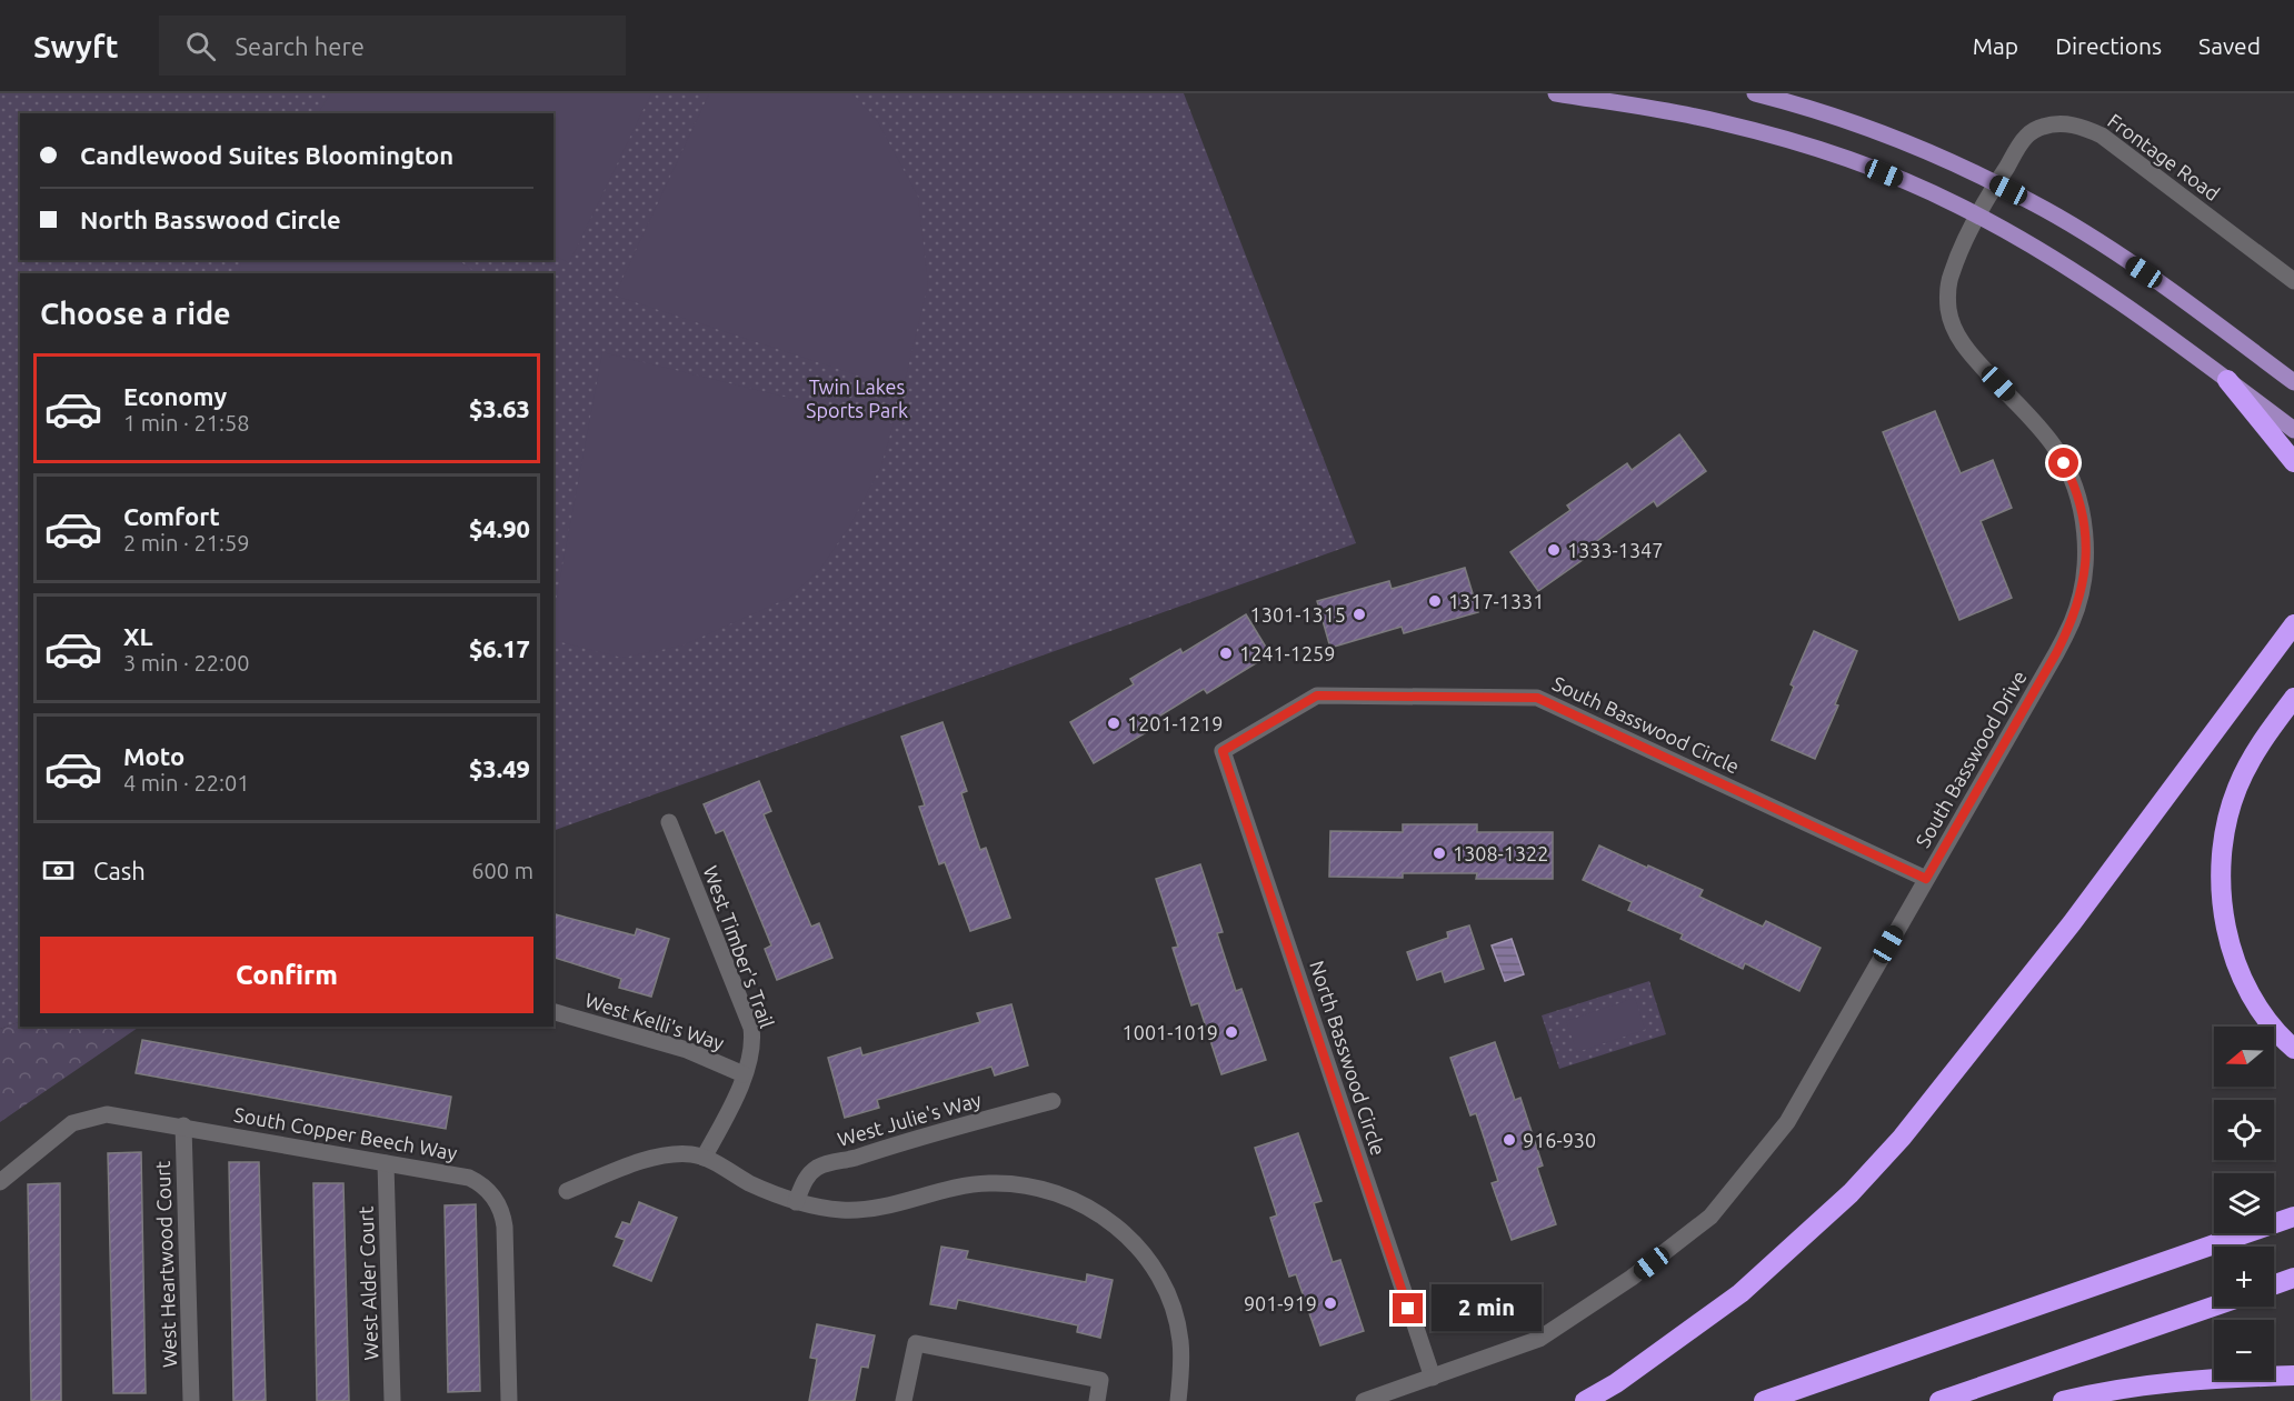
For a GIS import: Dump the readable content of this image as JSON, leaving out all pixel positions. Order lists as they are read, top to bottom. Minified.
{"streets":{"street":["Frontage Road","South Basswood Circle","South Basswood Drive","West Timber's Trail","West Kelli's Way","North Basswood Circle","West Julie's Way","South Copper Beech Way","West Heartwood Court","West Alder Court"]},"crossings":[["Frontage Road","South Basswood Drive"],["South Basswood Circle","South Basswood Drive"],["South Basswood Circle","North Basswood Circle"],["South Basswood Drive","North Basswood Circle"],["West Timber's Trail","West Kelli's Way"],["South Copper Beech Way","West Heartwood Court"],["South Copper Beech Way","West Alder Court"]],"parks":["Twin Lakes Sports Park"],"places":["1333-1347","1317-1331","1301-1315","1241-1259","1201-1219","1308-1322","1001-1019","916-930","901-919"],"north":"left","page":{"header":"Swyft","search":"Search here","nav":["Map","Directions","Saved"],"banner":["Candlewood Suites Bloomington","North Basswood Circle"],"heading":"Choose a ride","list":[{"name":"Economy","note":"1 min · 21:58","value":"$3.63"},{"name":"Comfort","note":"2 min · 21:59","value":"$4.90"},{"name":"XL","note":"3 min · 22:00","value":"$6.17"},{"name":"Moto","note":"4 min · 22:01","value":"$3.49"}],"pay":["Cash","600 m"],"buttons":"Confirm","map_buttons":["+","−"],"bubble":"2 min"}}
